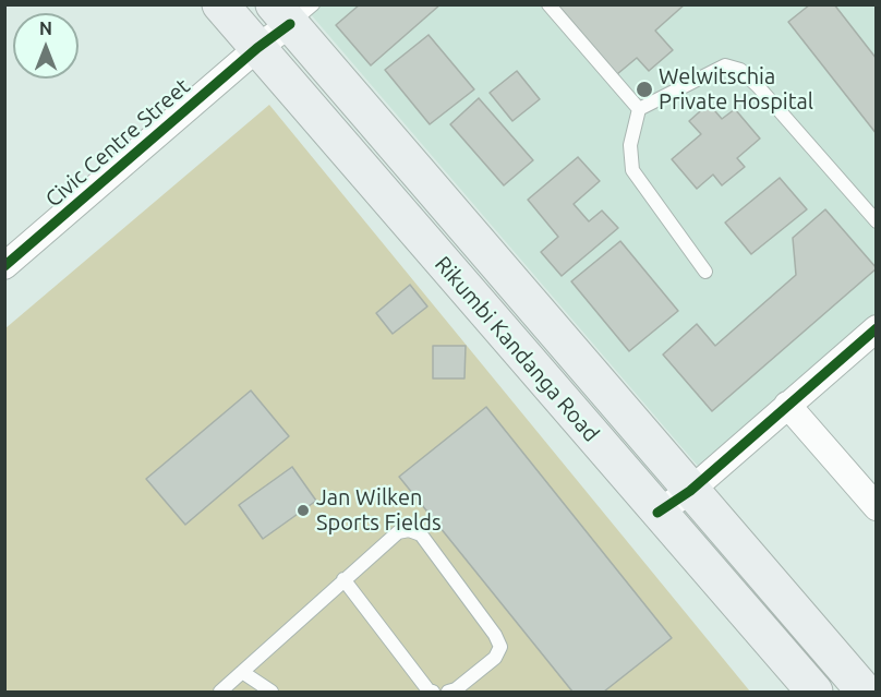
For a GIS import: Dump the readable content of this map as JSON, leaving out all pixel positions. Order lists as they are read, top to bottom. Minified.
{"streets":{"main road":["Rikumbi Kandanga Road"],"street":["Civic Centre Street"]},"crossings":[["Civic Centre Street","Rikumbi Kandanga Road"]],"places":["Welwitschia Private Hospital","Jan Wilken Sports Fields"],"north":"top"}
